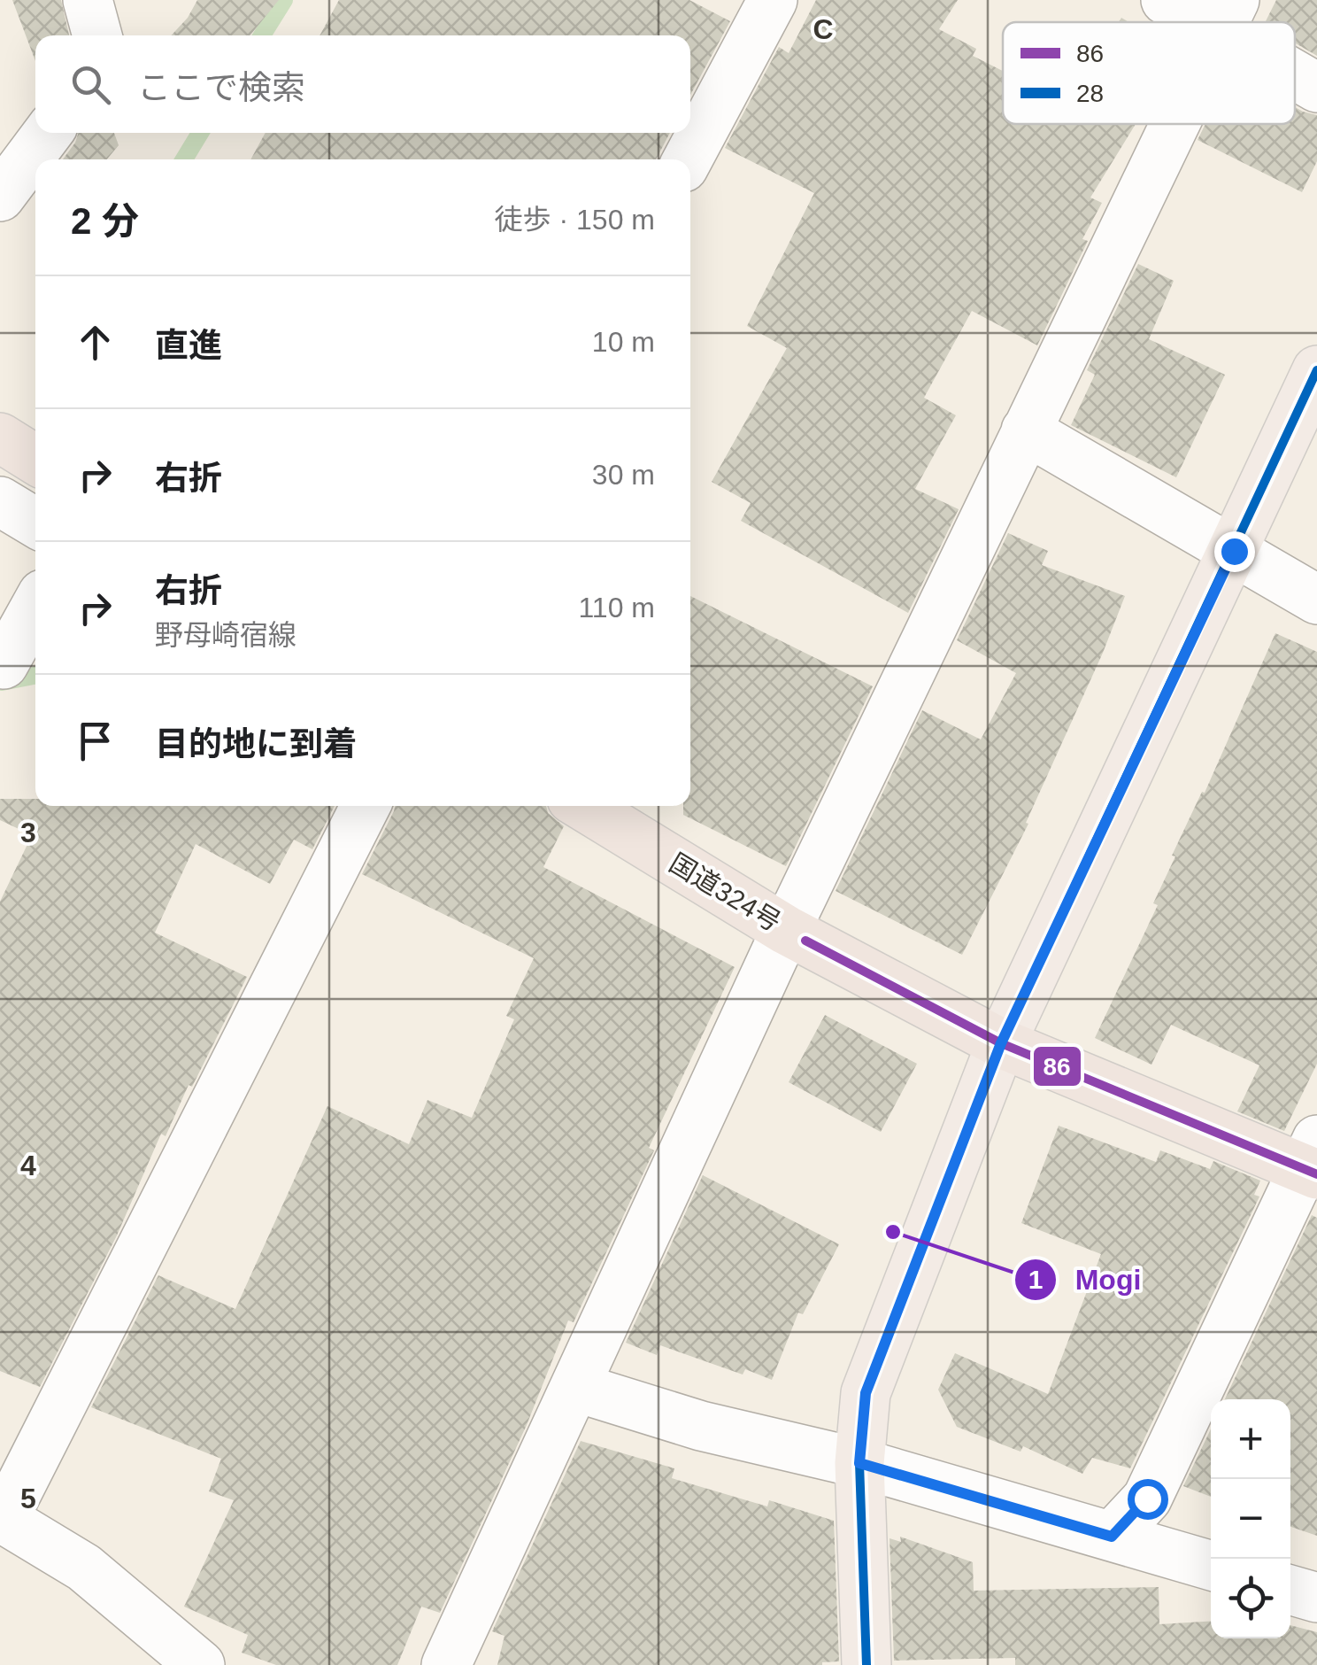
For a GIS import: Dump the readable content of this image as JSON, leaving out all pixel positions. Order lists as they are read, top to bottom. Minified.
{"streets":{"highway":["国道324号"]},"places":["Mogi"],"lines":["transit line 28","transit line 86"],"legend":["86","28"],"page":{"search":"ここで検索","heading":["2 分","徒歩 · 150 m"],"list":[["直進","10 m"],["右折","30 m"],["右折","野母崎宿線","110 m"],"目的地に到着"],"map_buttons":["+","−"]},"grid":{"columns":["C"],"rows":["3","4","5"]}}
